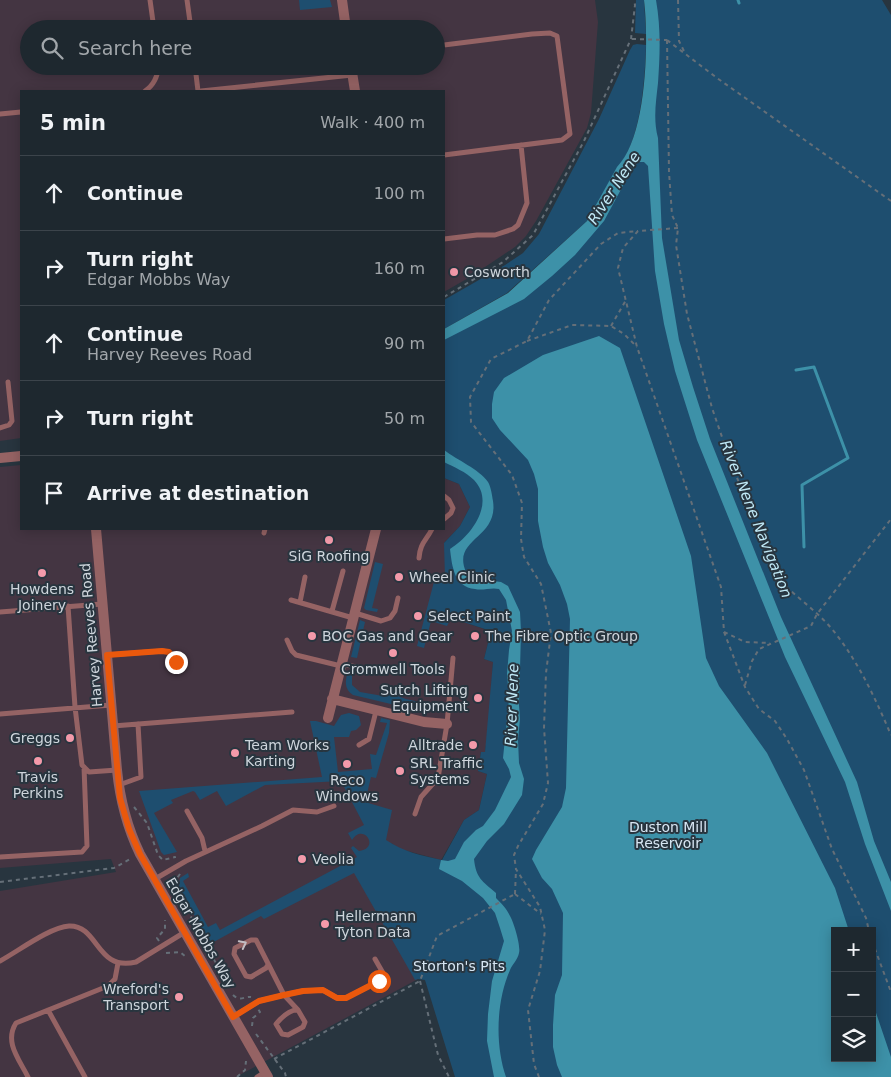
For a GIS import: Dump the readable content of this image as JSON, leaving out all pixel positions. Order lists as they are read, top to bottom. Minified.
{"streets":{"street":["Harvey Reeves Road","Edgar Mobbs Way"]},"crossings":[["Harvey Reeves Road","Edgar Mobbs Way"]],"water":["River Nene","River Nene Navigation"],"parks":["Duston Mill Reservoir","Storton's Pits"],"places":["Cosworth","SiG Roofing","Howdens Joinery","Wheel Clinic","Select Paint","BOC Gas and Gear","The Fibre Optic Group","Cromwell Tools","Sutch Lifting Equipment","Greggs","Alltrade","Team Works Karting","Travis Perkins","Reco Windows","SRL Traffic Systems","Veolia","Hellermann Tyton Data","Wreford's Transport"],"page":{"search":"Search here","heading":["5 min","Walk · 400 m"],"list":[["Continue","100 m"],["Turn right","Edgar Mobbs Way","160 m"],["Continue","Harvey Reeves Road","90 m"],["Turn right","50 m"],"Arrive at destination"],"map_buttons":["+","−"]}}
